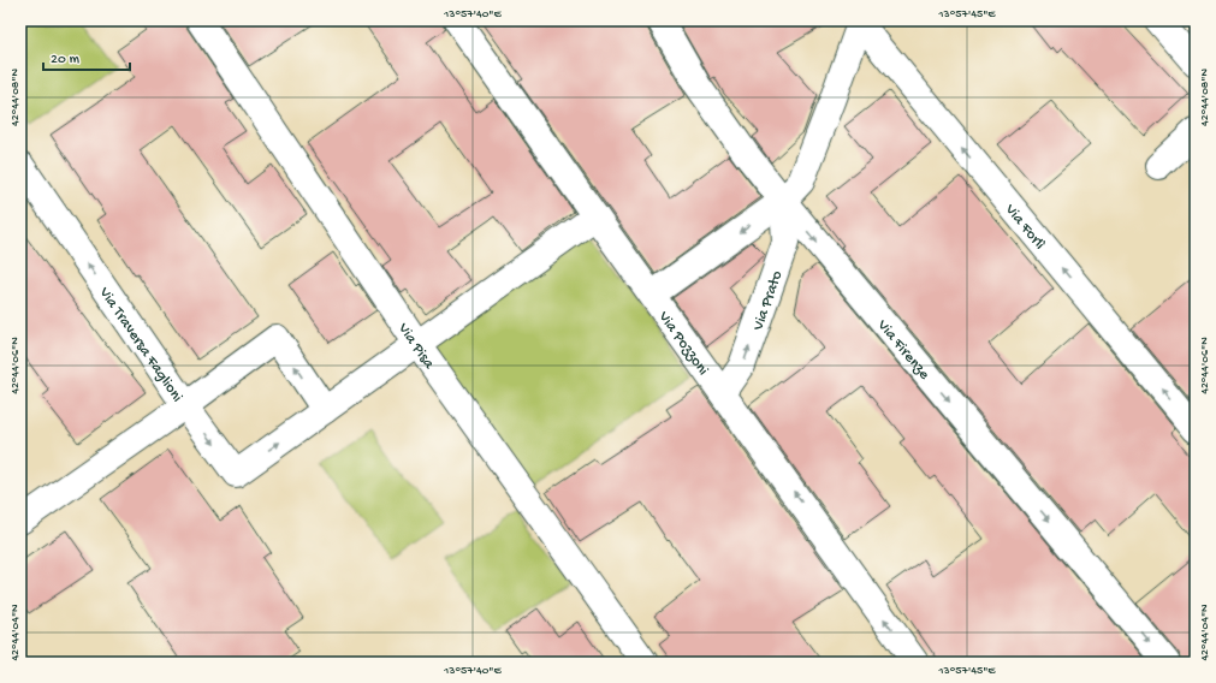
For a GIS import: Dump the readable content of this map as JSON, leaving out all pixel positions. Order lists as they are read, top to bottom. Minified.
{"streets":{"street":["Via Forlì","Via Prato","Via Pozzoni","Via Traversa Faglioni","Via Pisa","Via Firenze"]},"crossings":[["Via Prato","Via Pozzoni"],["Via Prato","Via Firenze"]],"one_way":["Via Forlì","Via Prato","Via Pozzoni","Via Traversa Faglioni","Via Firenze"],"scale_bar":"20 m","coordinates":["13°57'40\"E","13°57'45\"E","42°44'08\"N","42°44'06\"N","42°44'04\"N"]}
